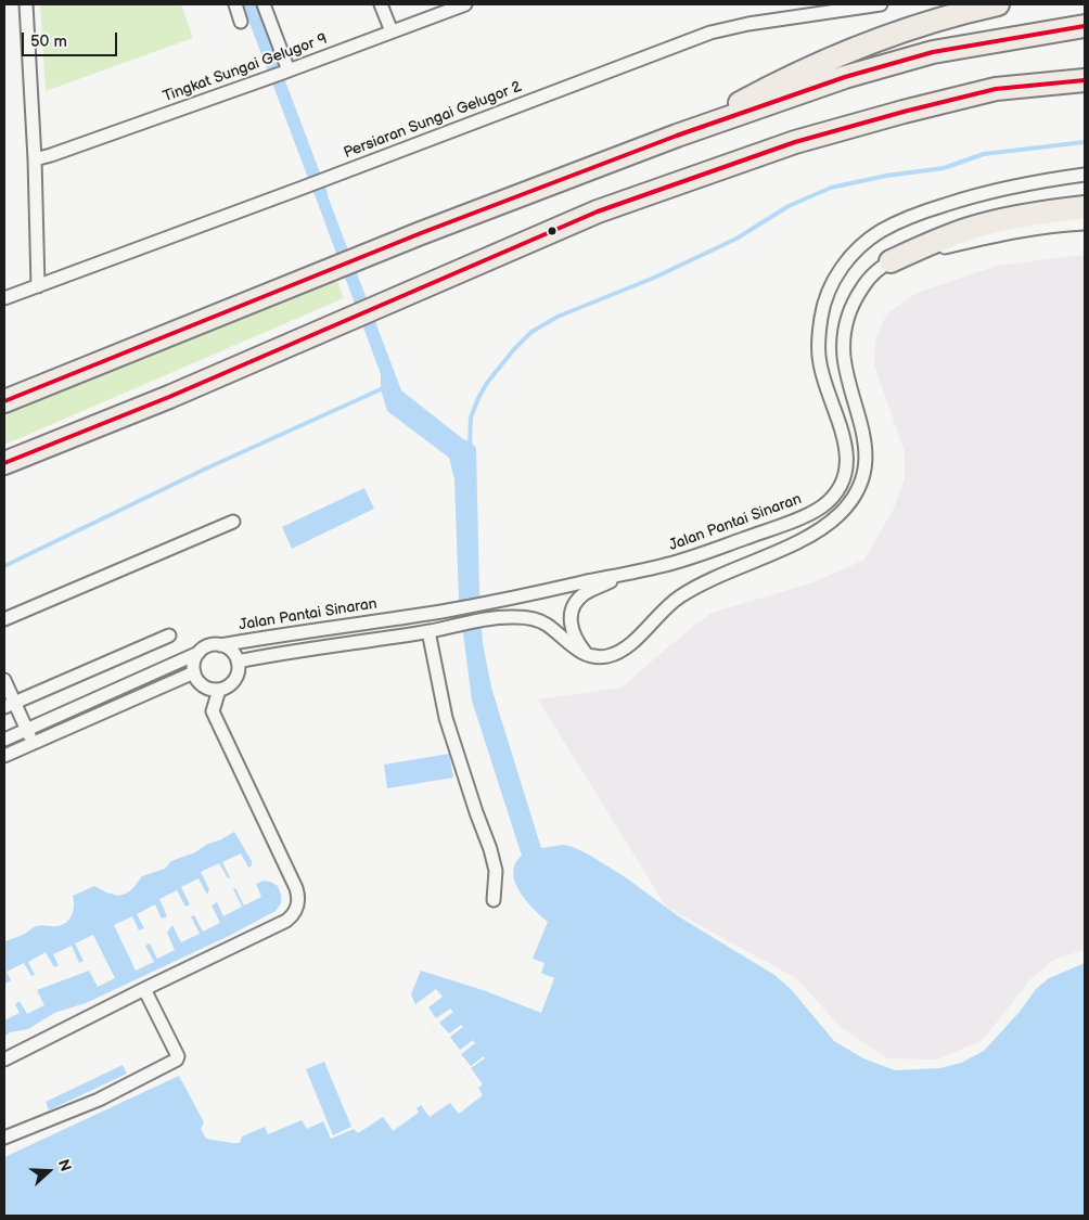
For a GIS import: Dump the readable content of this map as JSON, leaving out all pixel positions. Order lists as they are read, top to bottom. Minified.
{"streets":{"street":["Tingkat Sungai Gelugor 9","Persiaran Sungai Gelugor 2","Jalan Pantai Sinaran"]},"scale_bar":"50 m","north":"right"}
